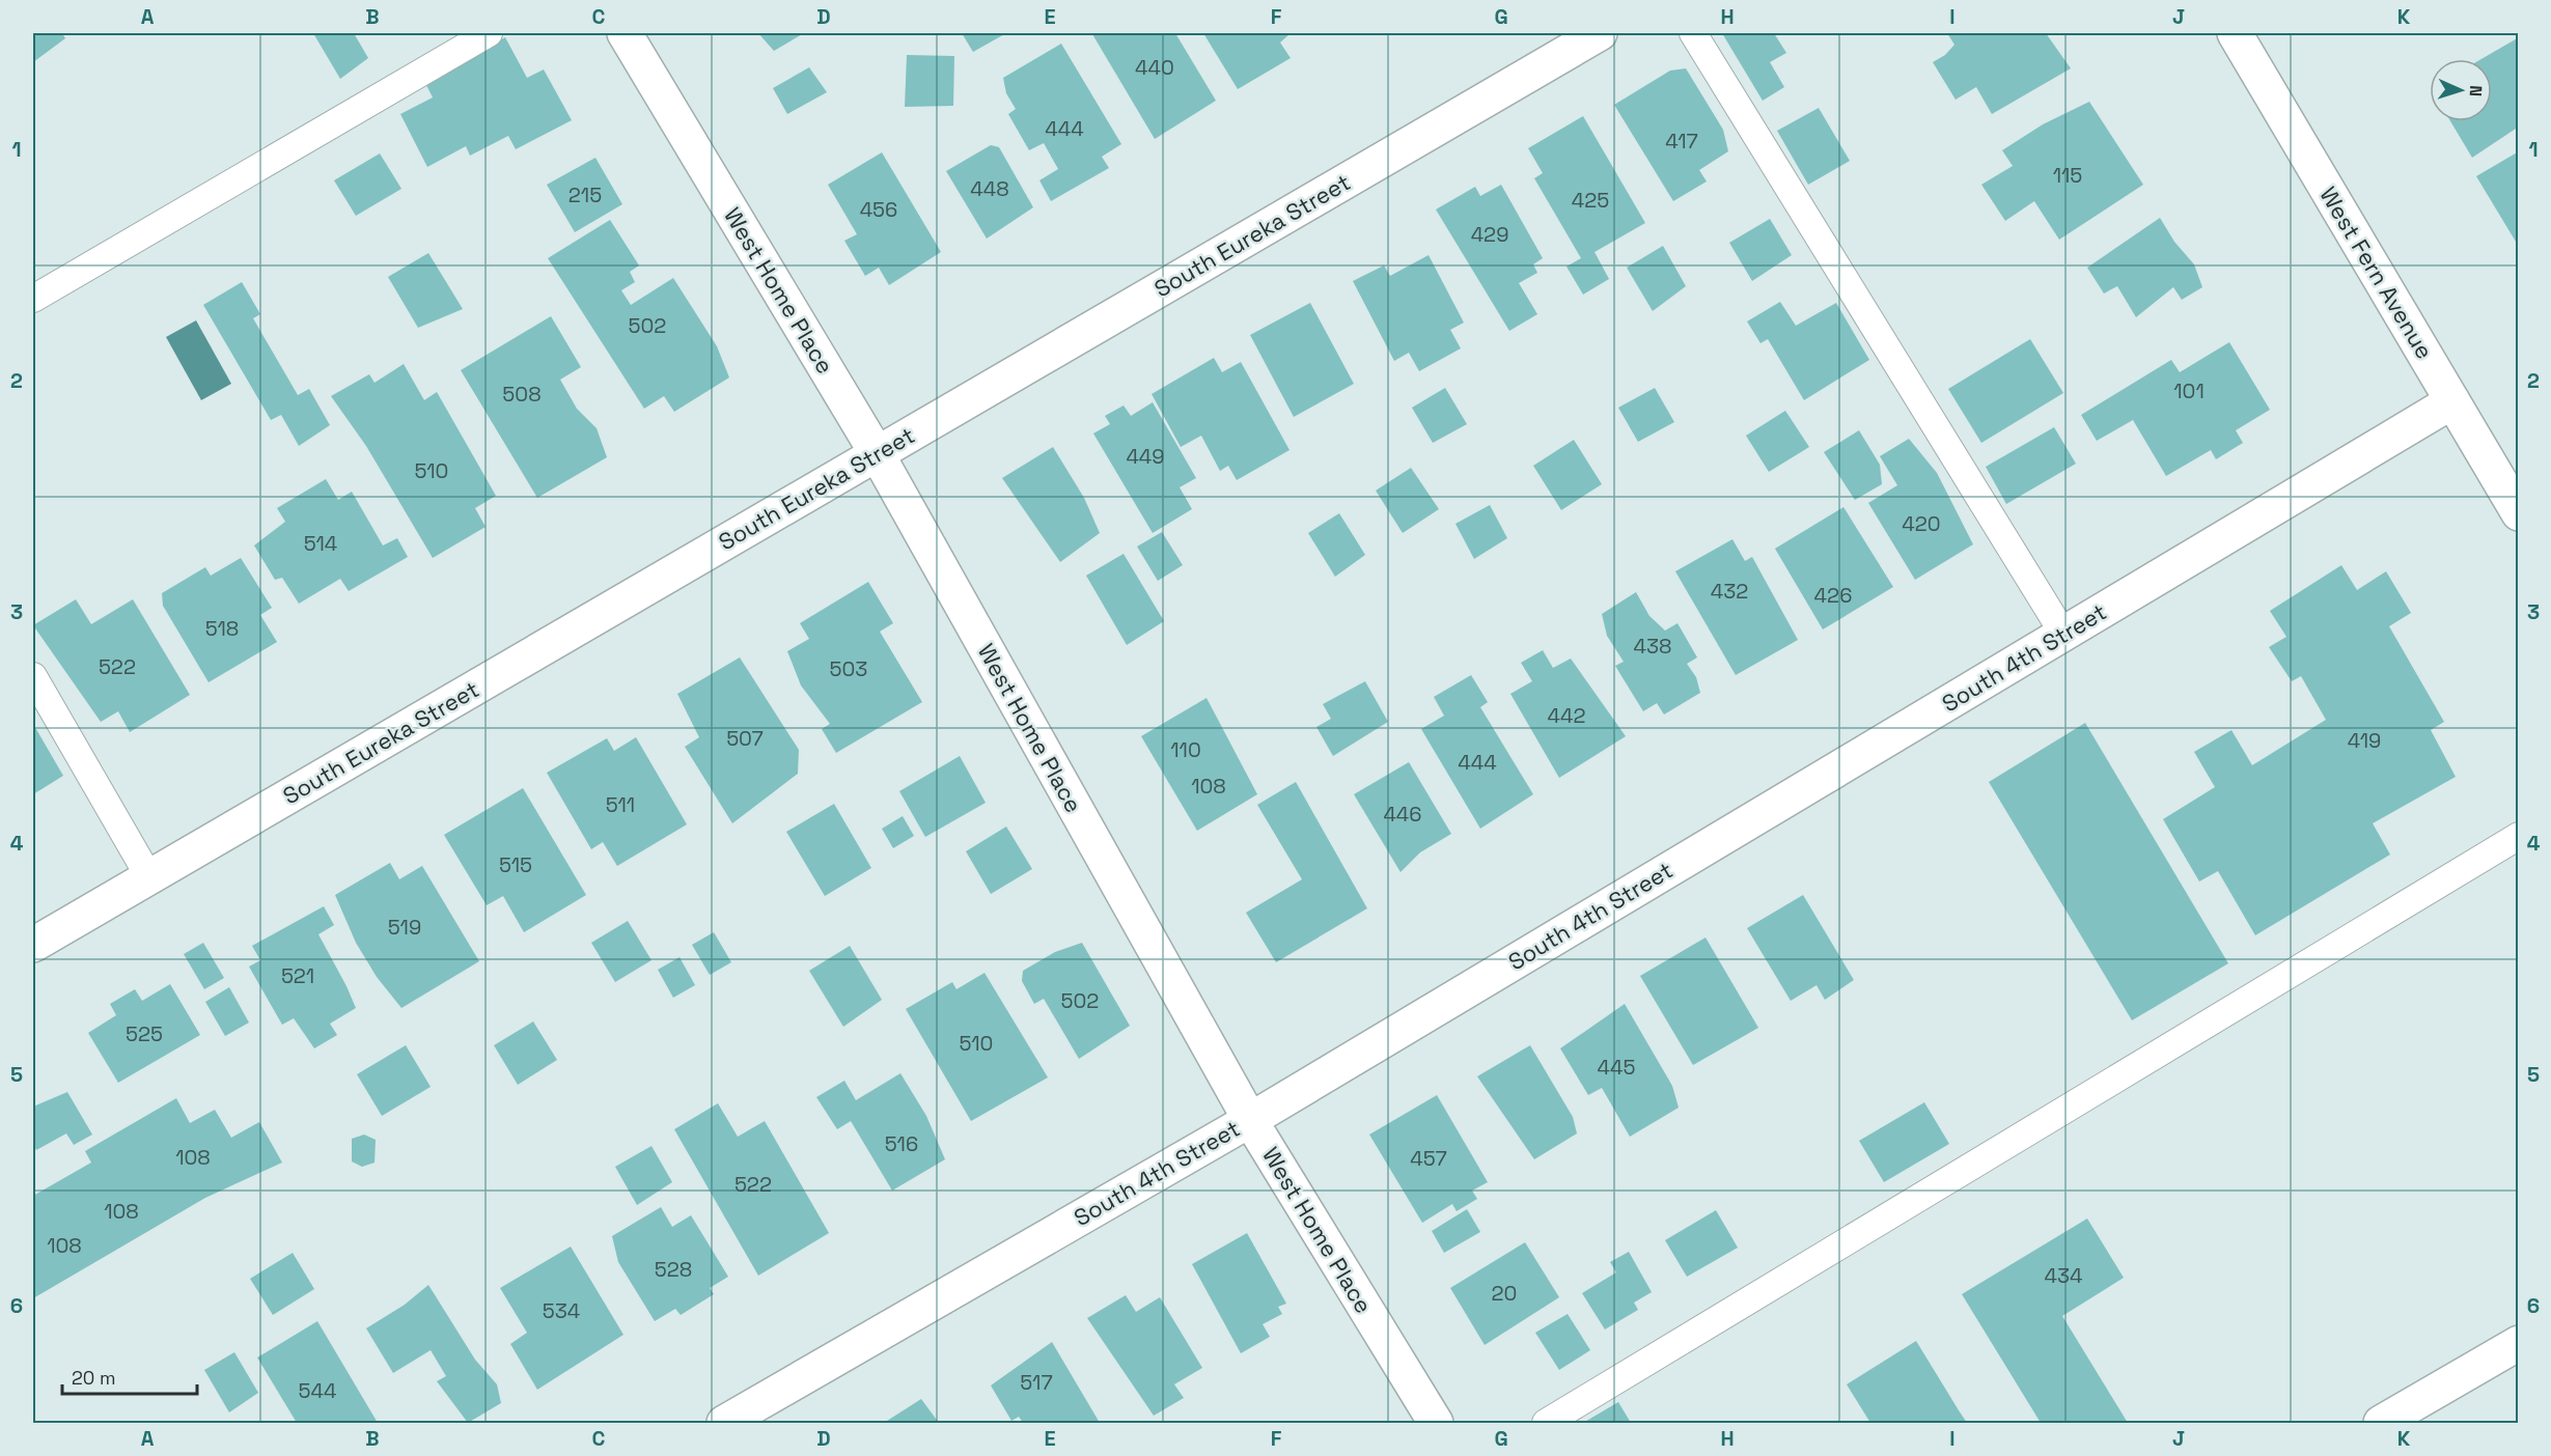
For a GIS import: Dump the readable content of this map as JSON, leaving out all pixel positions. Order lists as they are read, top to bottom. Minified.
{"streets":{"street":["South Eureka Street","West Fern Avenue","West Home Place","South 4th Street"]},"crossings":[["South Eureka Street","West Home Place"],["West Fern Avenue","South 4th Street"],["West Home Place","South 4th Street"]],"house_numbers":["440","444","417","115","448","215","425","456","429","502","101","508","449","510","420","514","432","426","518","438","522","503","442","507","419","110","444","108","511","446","515","519","521","502","525","510","445","516","108","457","522","108","108","528","434","20","534","517","544"],"scale_bar":"20 m","north":"right","grid":{"columns":["A","B","C","D","E","F","G","H","I","J","K"],"rows":["1","2","3","4","5","6"]}}
